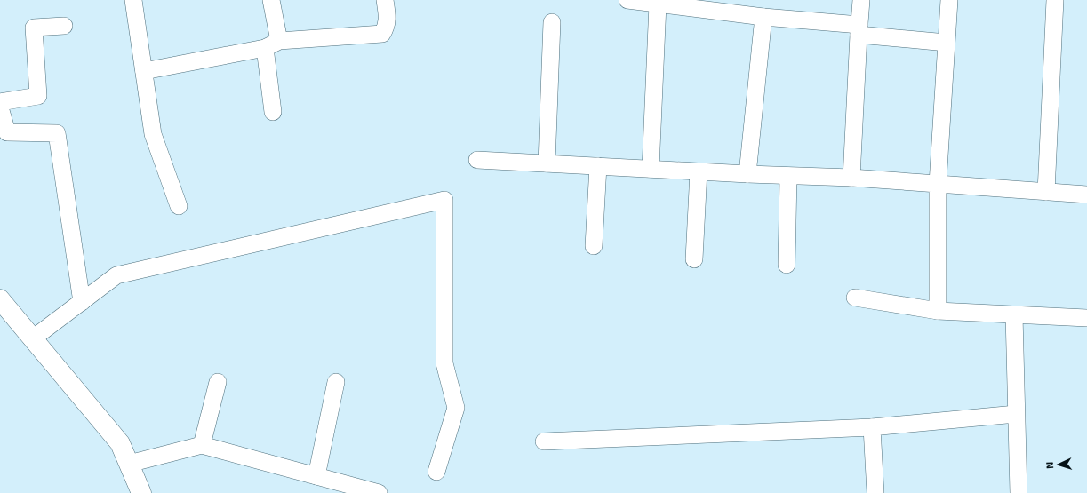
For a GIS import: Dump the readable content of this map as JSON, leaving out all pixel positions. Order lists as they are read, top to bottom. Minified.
{"north":"left"}
